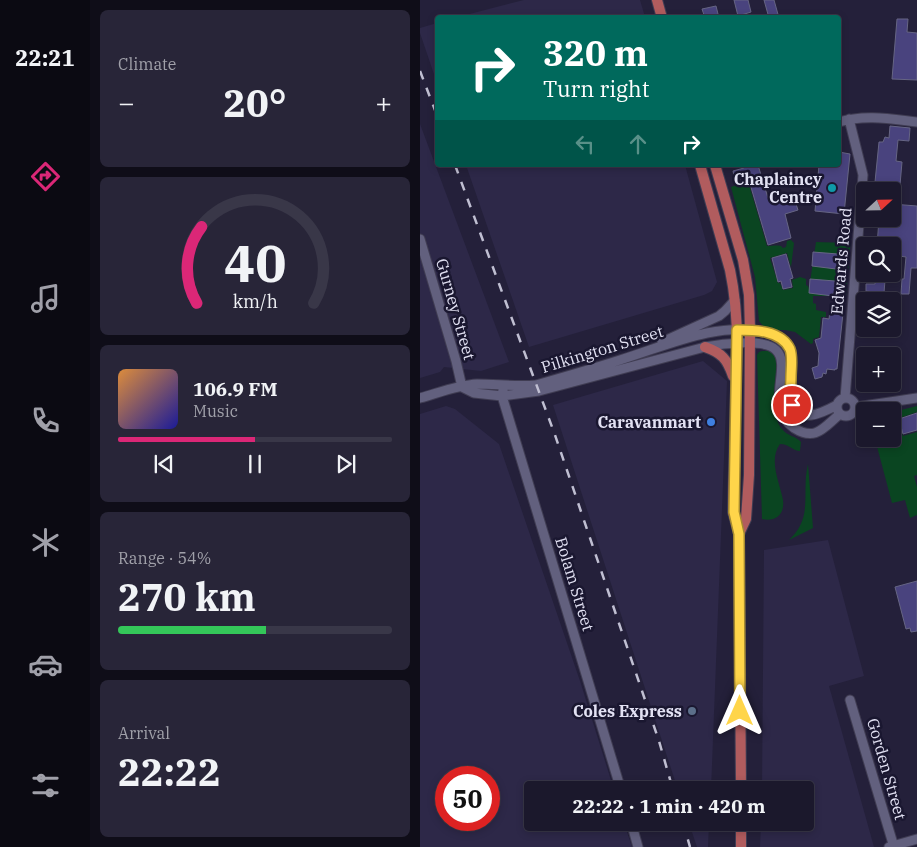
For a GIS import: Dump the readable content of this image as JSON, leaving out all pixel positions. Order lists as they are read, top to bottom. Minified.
{"streets":{"street":["Edwards Road","Gurney Street","Pilkington Street","Bolam Street","Gorden Street"]},"crossings":[["Edwards Road","Pilkington Street"],["Gurney Street","Pilkington Street"],["Pilkington Street","Bolam Street"]],"places":["Chaplaincy Centre","Caravanmart","Coles Express"],"north":"right","page":{"tabs":"22:21","tile":["Climate",["Range · 54%","270 km"],["Arrival","22:22"]],"turn":["320 m","Turn right"],"heat":["−","20°","+"],"map_buttons":["+","−"],"song":["106.9 FM","Music"],"limit":"50","trip":"22:22 · 1 min · 420 m","gauge":["40","km/h"]}}
